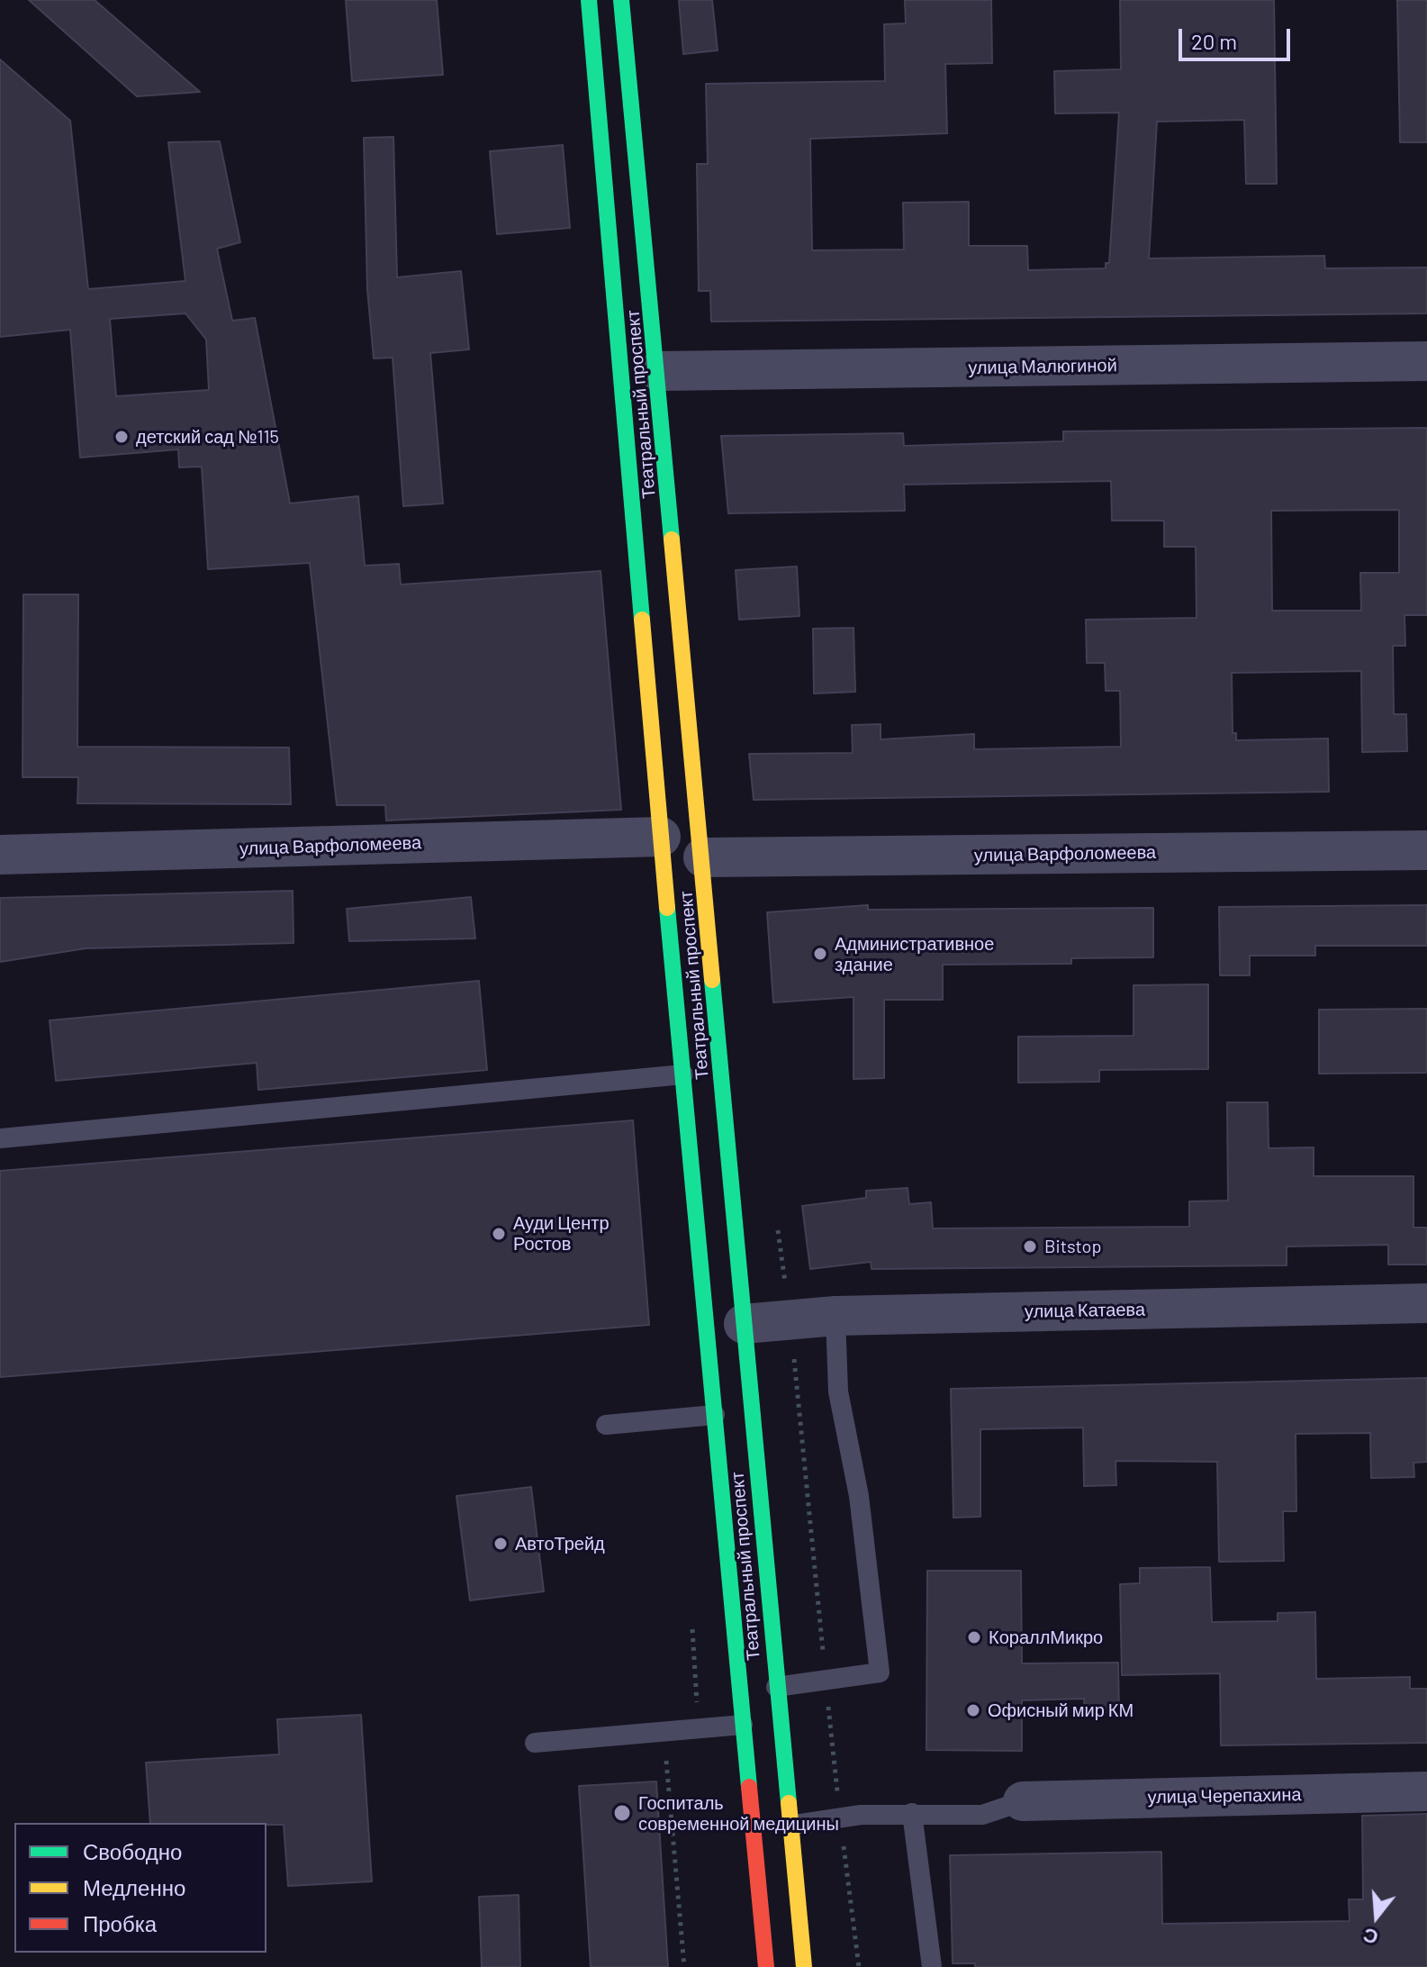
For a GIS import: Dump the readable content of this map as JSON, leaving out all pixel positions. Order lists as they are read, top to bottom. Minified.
{"streets":{"main road":["Театральный проспект"],"street":["улица Малюгиной","улица Варфоломеева","улица Катаева","улица Черепахина"]},"crossings":[["улица Малюгиной","Театральный проспект"],["Театральный проспект","улица Варфоломеева"],["Театральный проспект","улица Катаева"]],"places":["детский сад №115","Административное здание","Ауди Центр Ростов","Bitstop","АвтоТрейд","КораллМикро","Офисный мир КМ","Госпиталь современной медицины"],"legend":["Свободно","Медленно","Пробка"],"scale_bar":"20 m","north":"bottom"}
